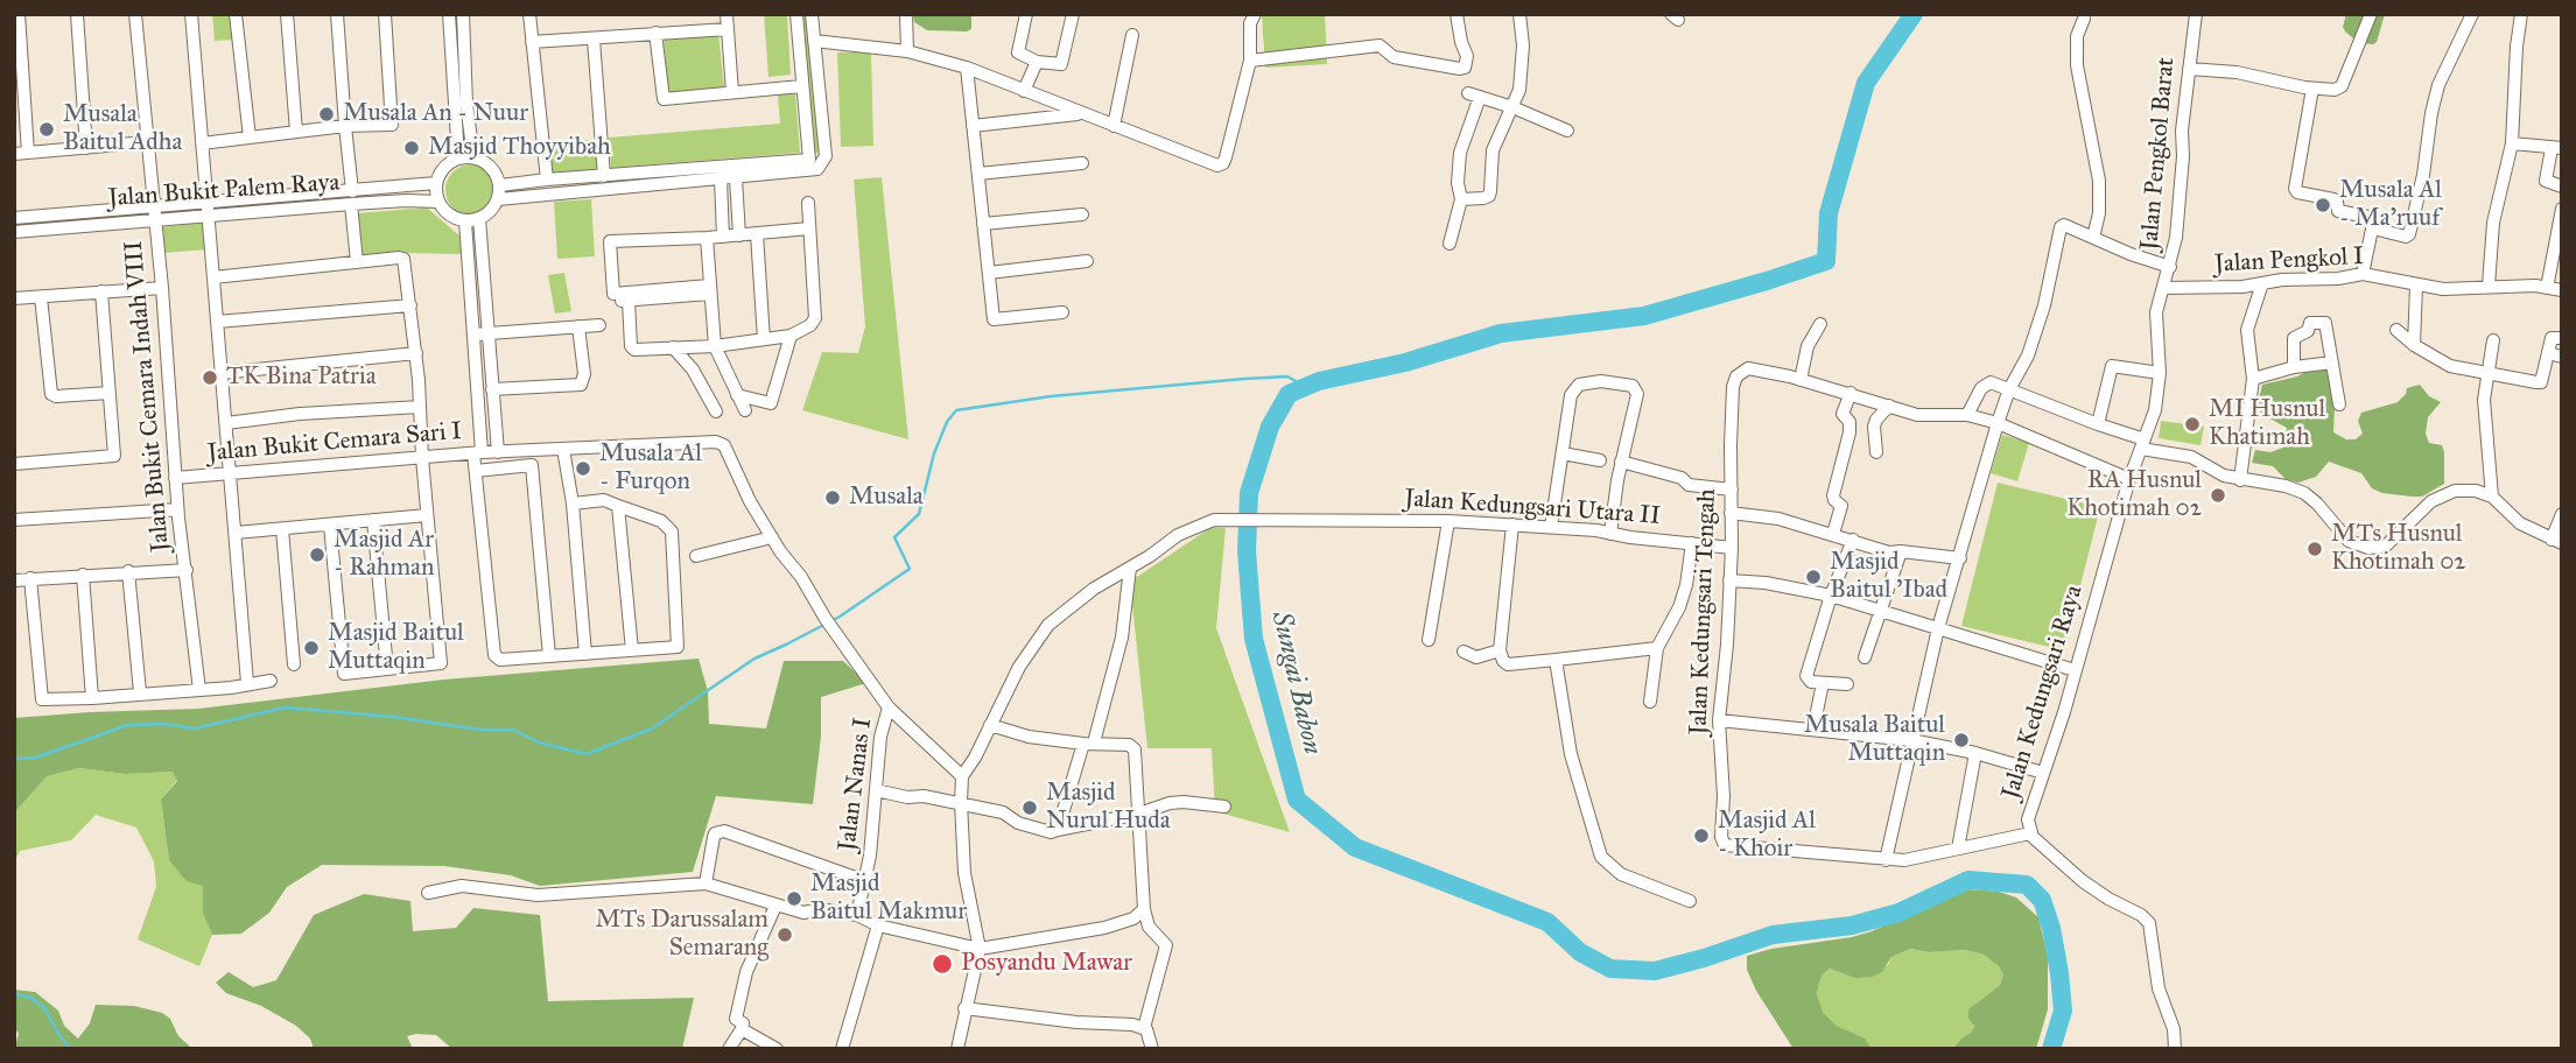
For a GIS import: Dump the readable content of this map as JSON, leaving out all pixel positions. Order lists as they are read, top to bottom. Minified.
{"streets":{"street":["Jalan Pengkol Barat","Jalan Bukit Palem Raya","Jalan Pengkol I","Jalan Bukit Cemara Indah VIII","Jalan Bukit Cemara Sari I","Jalan Kedungsari Utara II","Jalan Kedungsari Tengah","Jalan Kedungsari Raya","Jalan Nanas I"]},"crossings":[["Jalan Pengkol Barat","Jalan Pengkol I"],["Jalan Pengkol Barat","Jalan Kedungsari Raya"],["Jalan Bukit Palem Raya","Jalan Bukit Cemara Indah VIII"],["Jalan Bukit Cemara Indah VIII","Jalan Bukit Cemara Sari I"],["Jalan Kedungsari Utara II","Jalan Kedungsari Tengah"]],"water":["Sungai Babon"],"places":["Musala An - Nuur","Musala Baitul Adha","Masjid Thoyyibah","Musala Al - Ma'ruuf","TK Bina Patria","MI Husnul Khatimah","Musala Al - Furqon","RA Husnul Khotimah 02","Musala","MTs Husnul Khotimah 02","Masjid Ar - Rahman","Masjid Baitul 'Ibad","Masjid Baitul Muttaqin","Musala Baitul Muttaqin","Masjid Nurul Huda","Masjid Al - Khoir","Masjid Baitul Makmur","MTs Darussalam Semarang","Posyandu Mawar"]}
